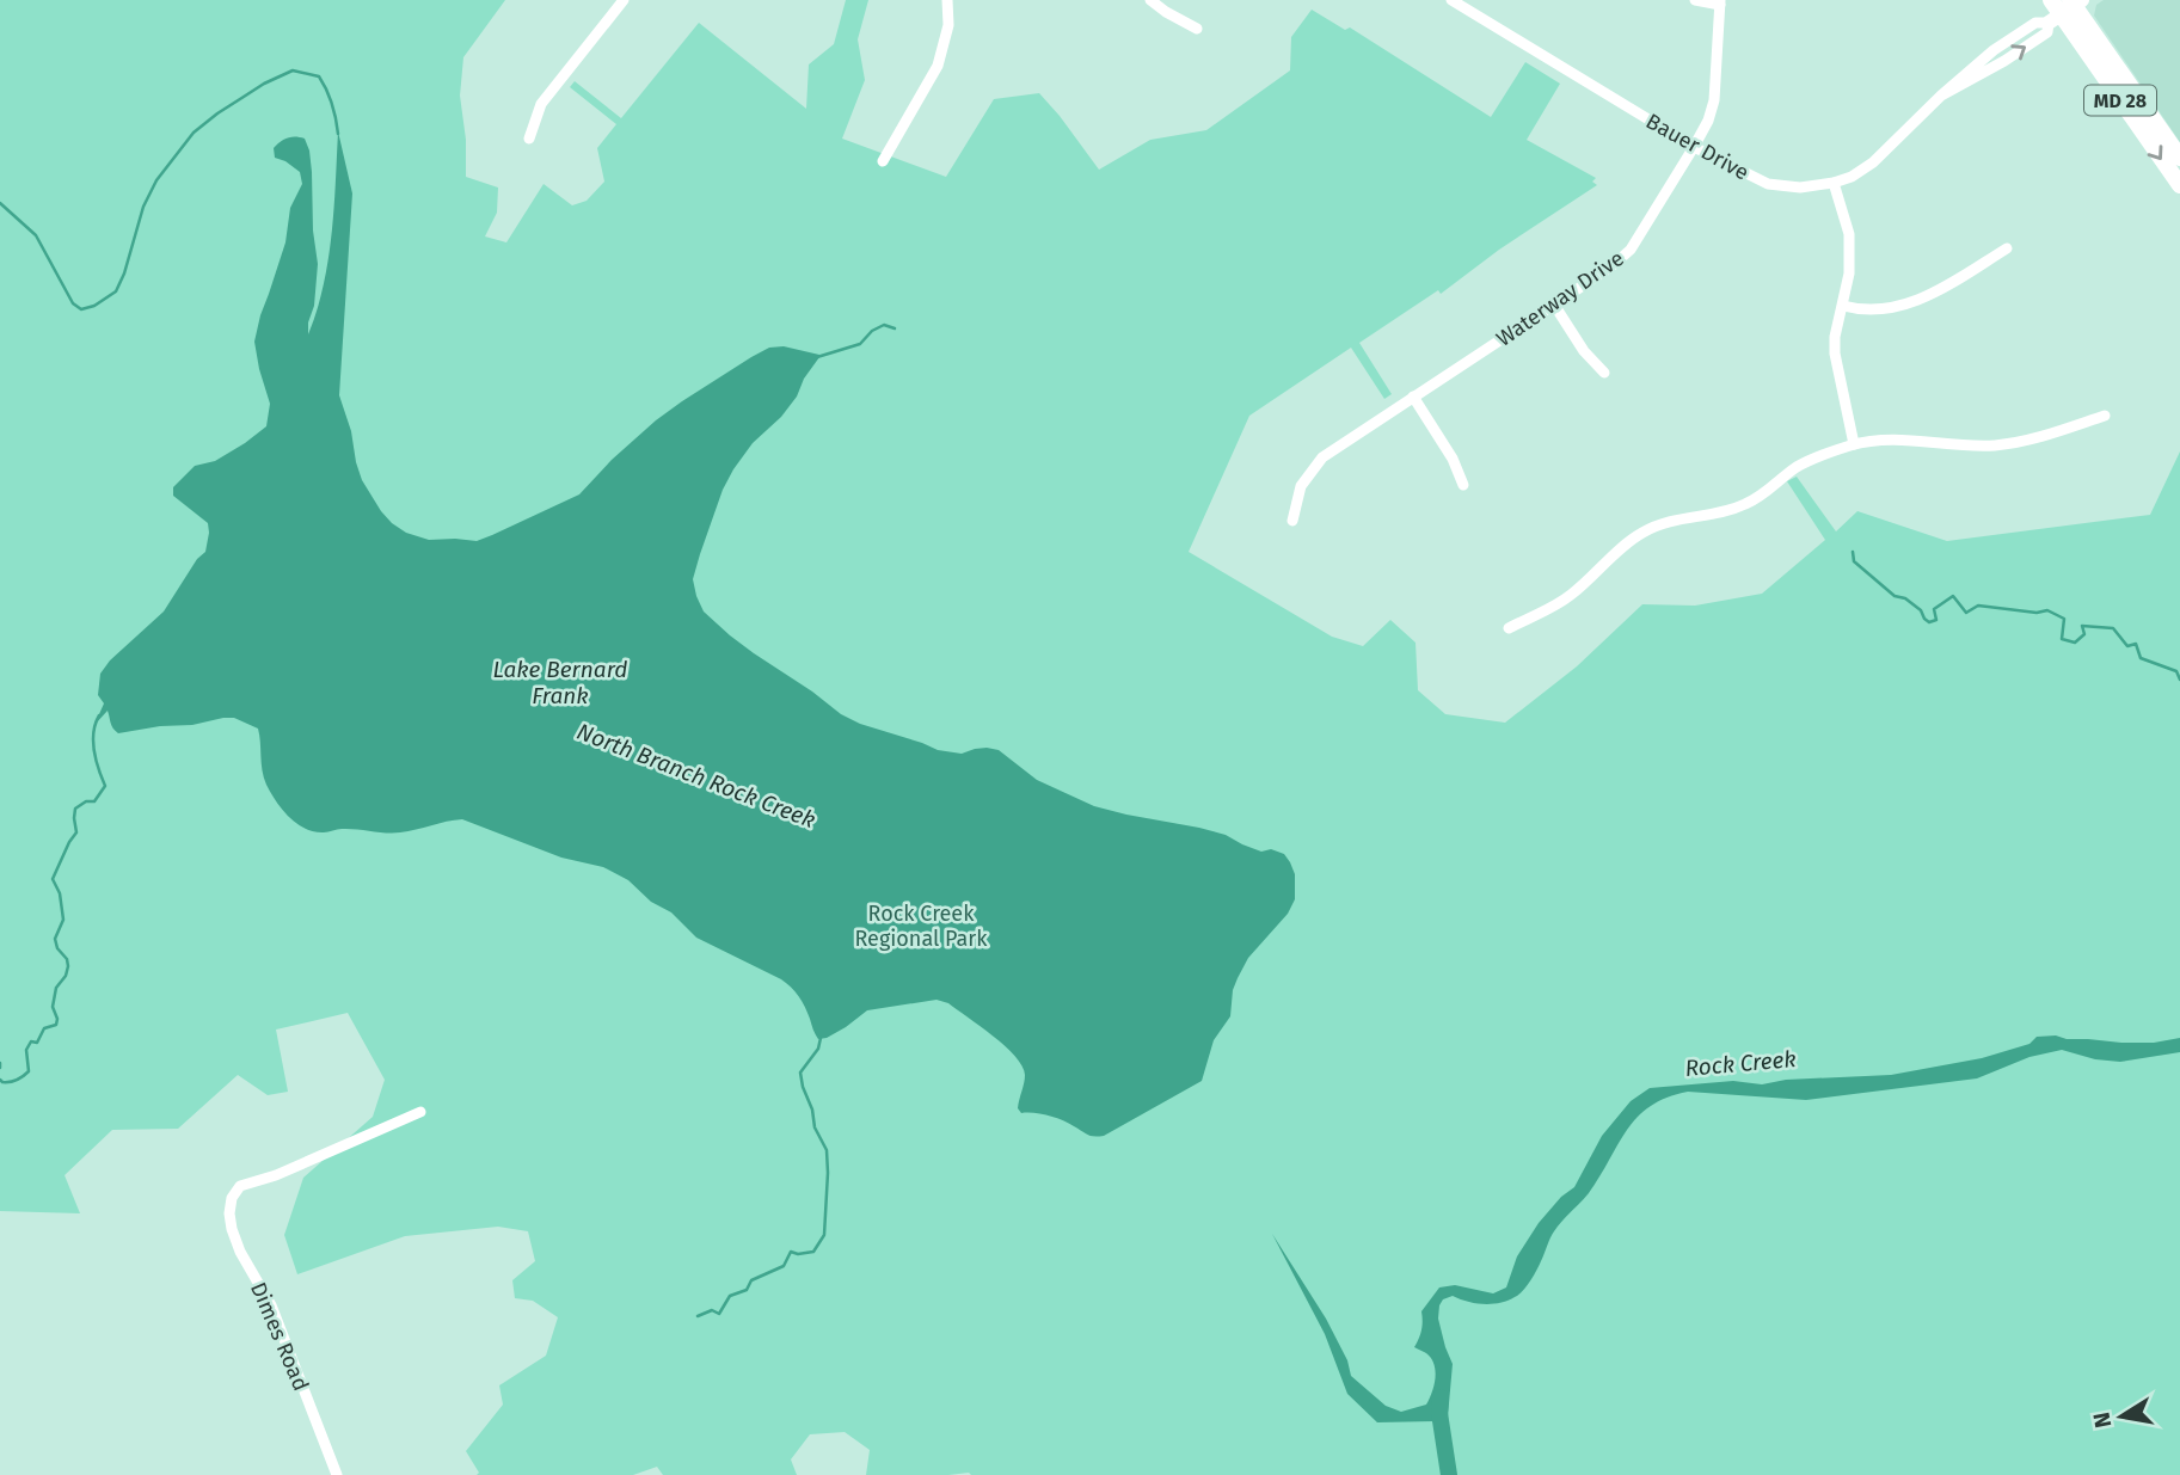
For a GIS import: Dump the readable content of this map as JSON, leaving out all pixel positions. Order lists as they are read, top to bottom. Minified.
{"streets":{"main road":["MD 28"],"street":["Bauer Drive","Waterway Drive","Dimes Road"]},"crossings":[["MD 28","Bauer Drive"],["Bauer Drive","Waterway Drive"]],"water":["Lake Bernard Frank","North Branch Rock Creek","Rock Creek"],"parks":["Rock Creek Regional Park"],"north":"left"}
